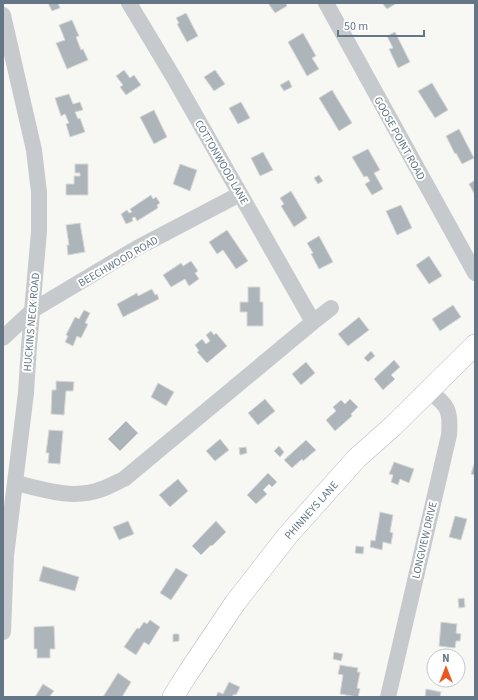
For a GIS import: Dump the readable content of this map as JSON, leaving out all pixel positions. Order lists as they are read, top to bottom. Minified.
{"streets":{"main road":["PHINNEYS LANE"],"street":["GOOSE POINT ROAD","COTTONWOOD LANE","BEECHWOOD ROAD","HUCKINS NECK ROAD","LONGVIEW DRIVE"]},"crossings":[["COTTONWOOD LANE","BEECHWOOD ROAD"],["BEECHWOOD ROAD","HUCKINS NECK ROAD"],["PHINNEYS LANE","LONGVIEW DRIVE"]],"scale_bar":"50 m","north":"top"}
